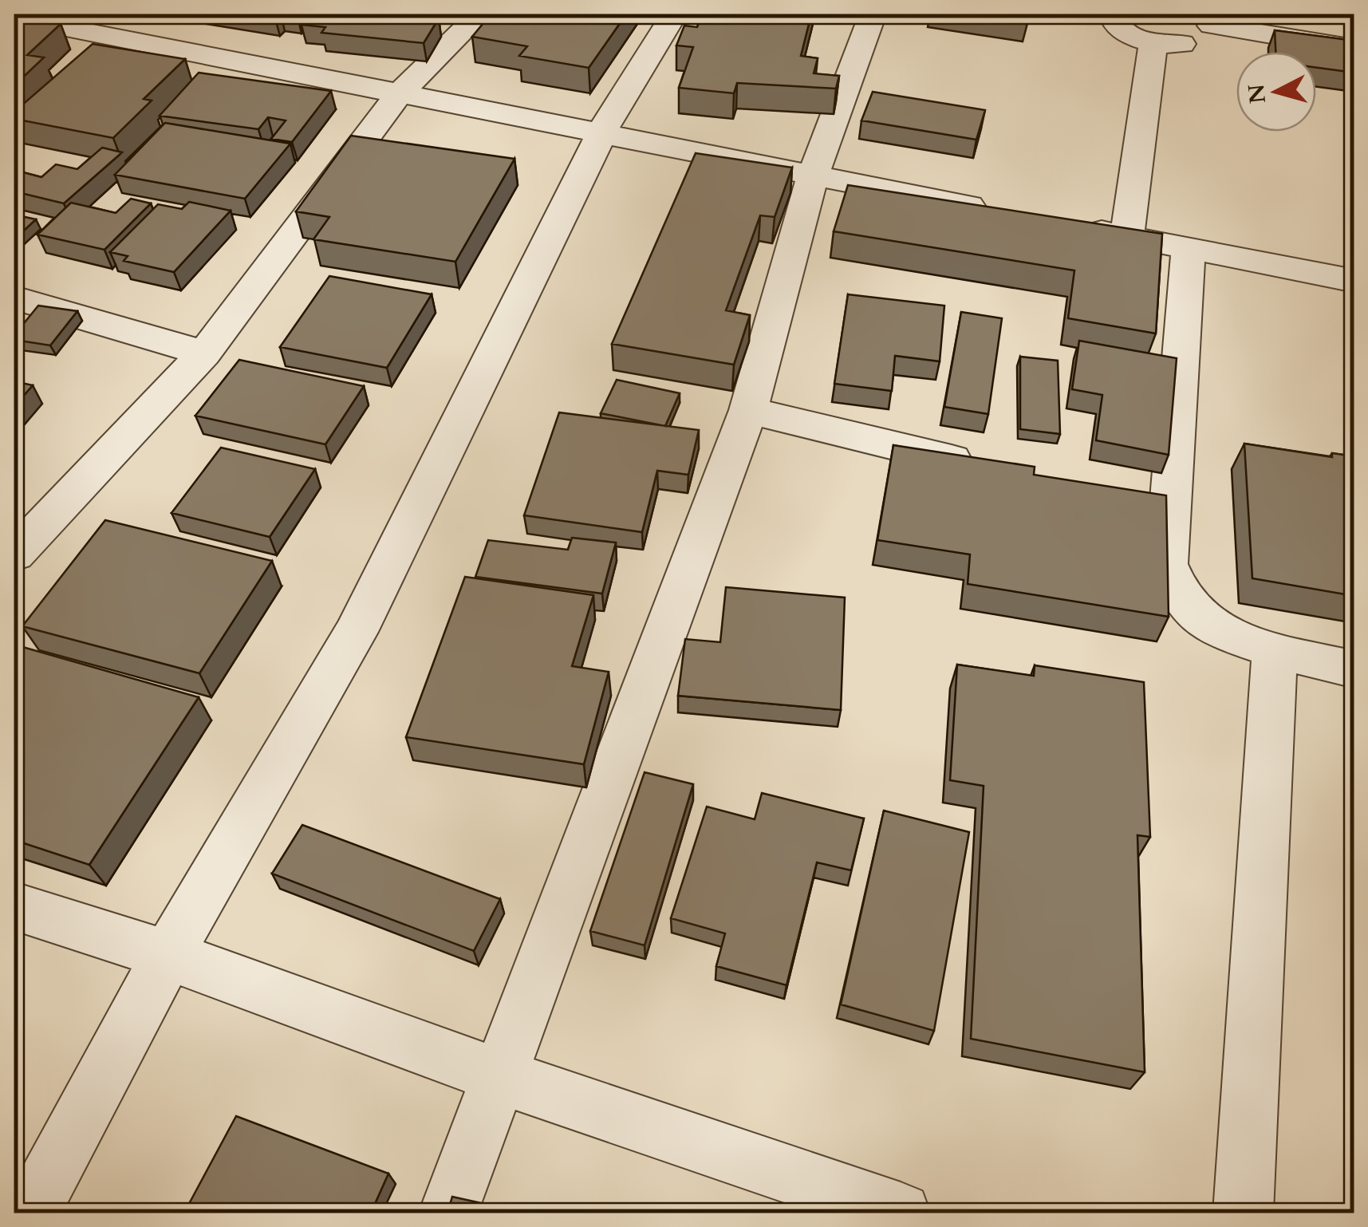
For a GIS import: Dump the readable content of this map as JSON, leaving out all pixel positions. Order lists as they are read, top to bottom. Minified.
{"north":"left"}
